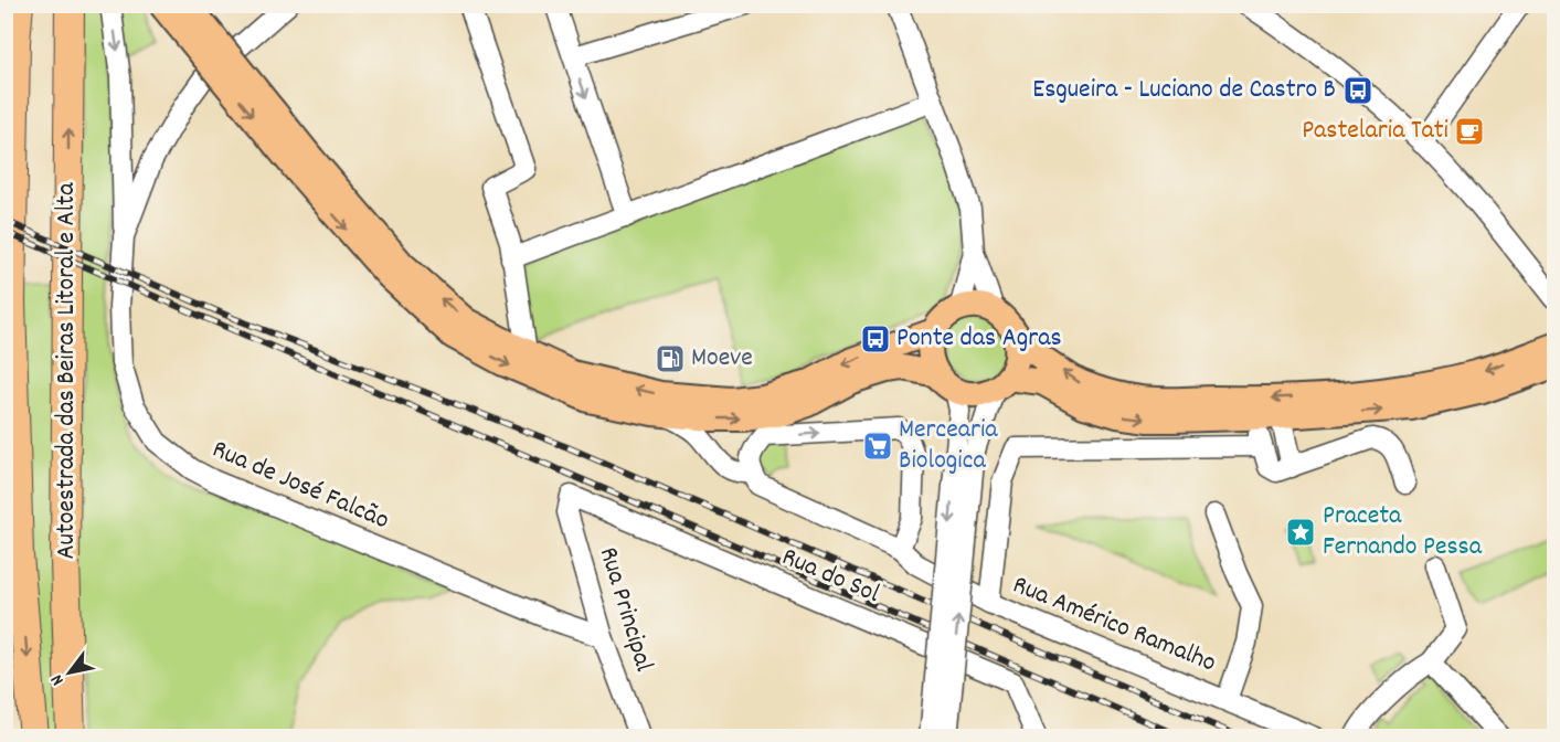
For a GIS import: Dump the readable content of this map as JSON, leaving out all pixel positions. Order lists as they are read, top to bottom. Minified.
{"streets":{"highway":["Autoestrada das Beiras Litoral e Alta"],"street":["Rua de José Falcão","Rua do Sol","Rua Principal","Rua Américo Ramalho"]},"crossings":[["Rua de José Falcão","Rua Principal"],["Rua do Sol","Rua Principal"]],"places":{"bus stop":["Esgueira - Luciano de Castro B","Ponte das Agras"],"cafe":["Pastelaria Tati"],"fuel station":["Moeve"],"supermarket":["Mercearia Biologica"],"place":["Praceta Fernando Pessa"]},"north":"bottom left"}
